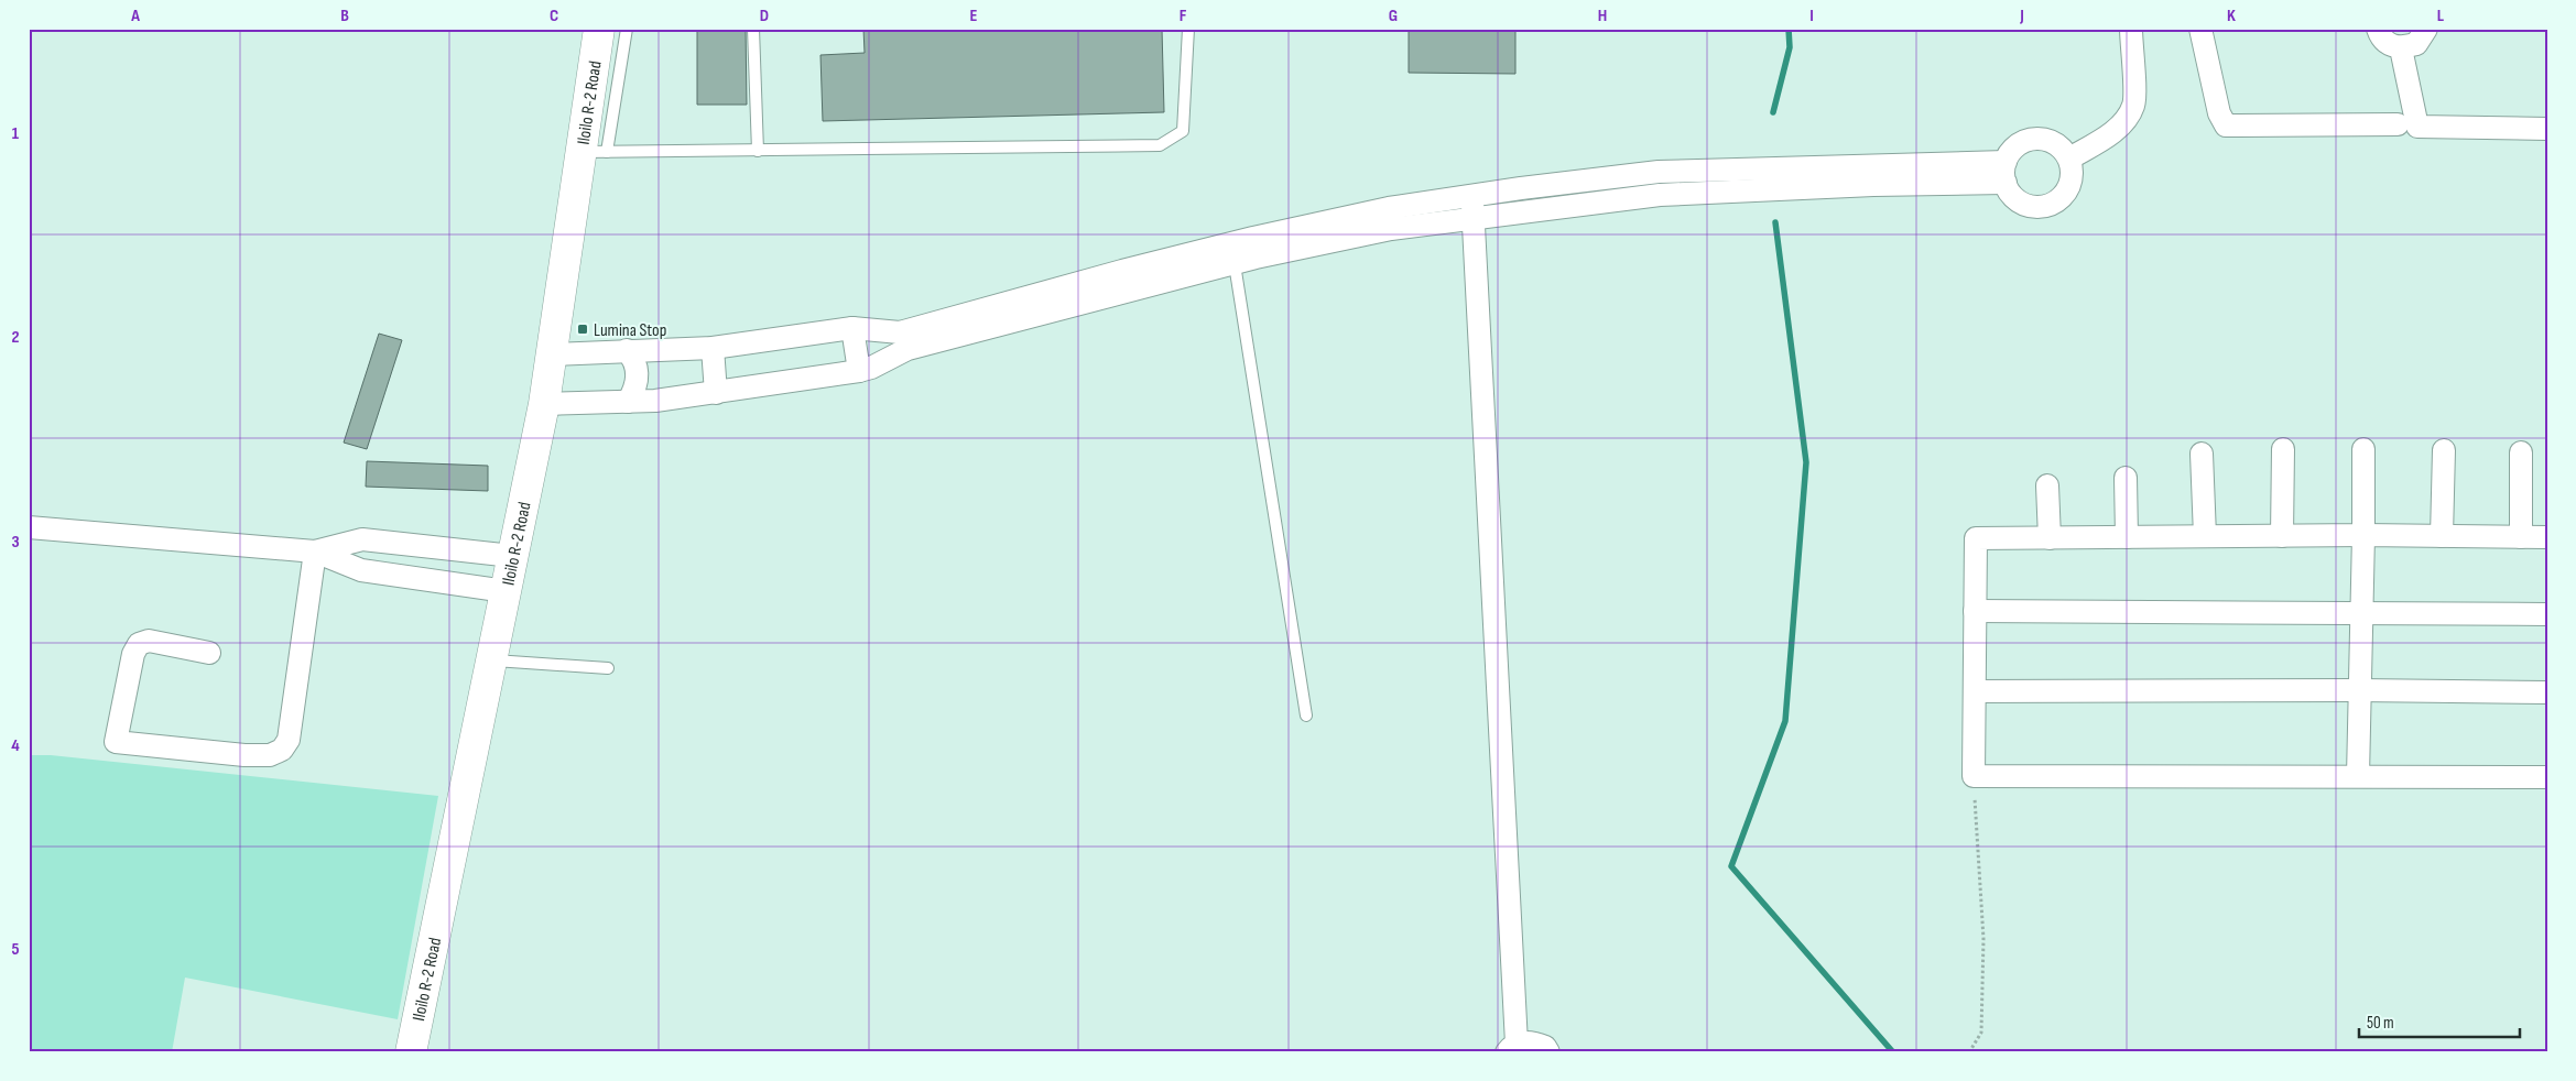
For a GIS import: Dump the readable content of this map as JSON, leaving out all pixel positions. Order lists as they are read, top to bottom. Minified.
{"streets":{"main road":["Iloilo R-2 Road"]},"places":{"transit":["Lumina Stop"]},"scale_bar":"50 m","grid":{"columns":["A","B","C","D","E","F","G","H","I","J","K","L"],"rows":["1","2","3","4","5"]}}
